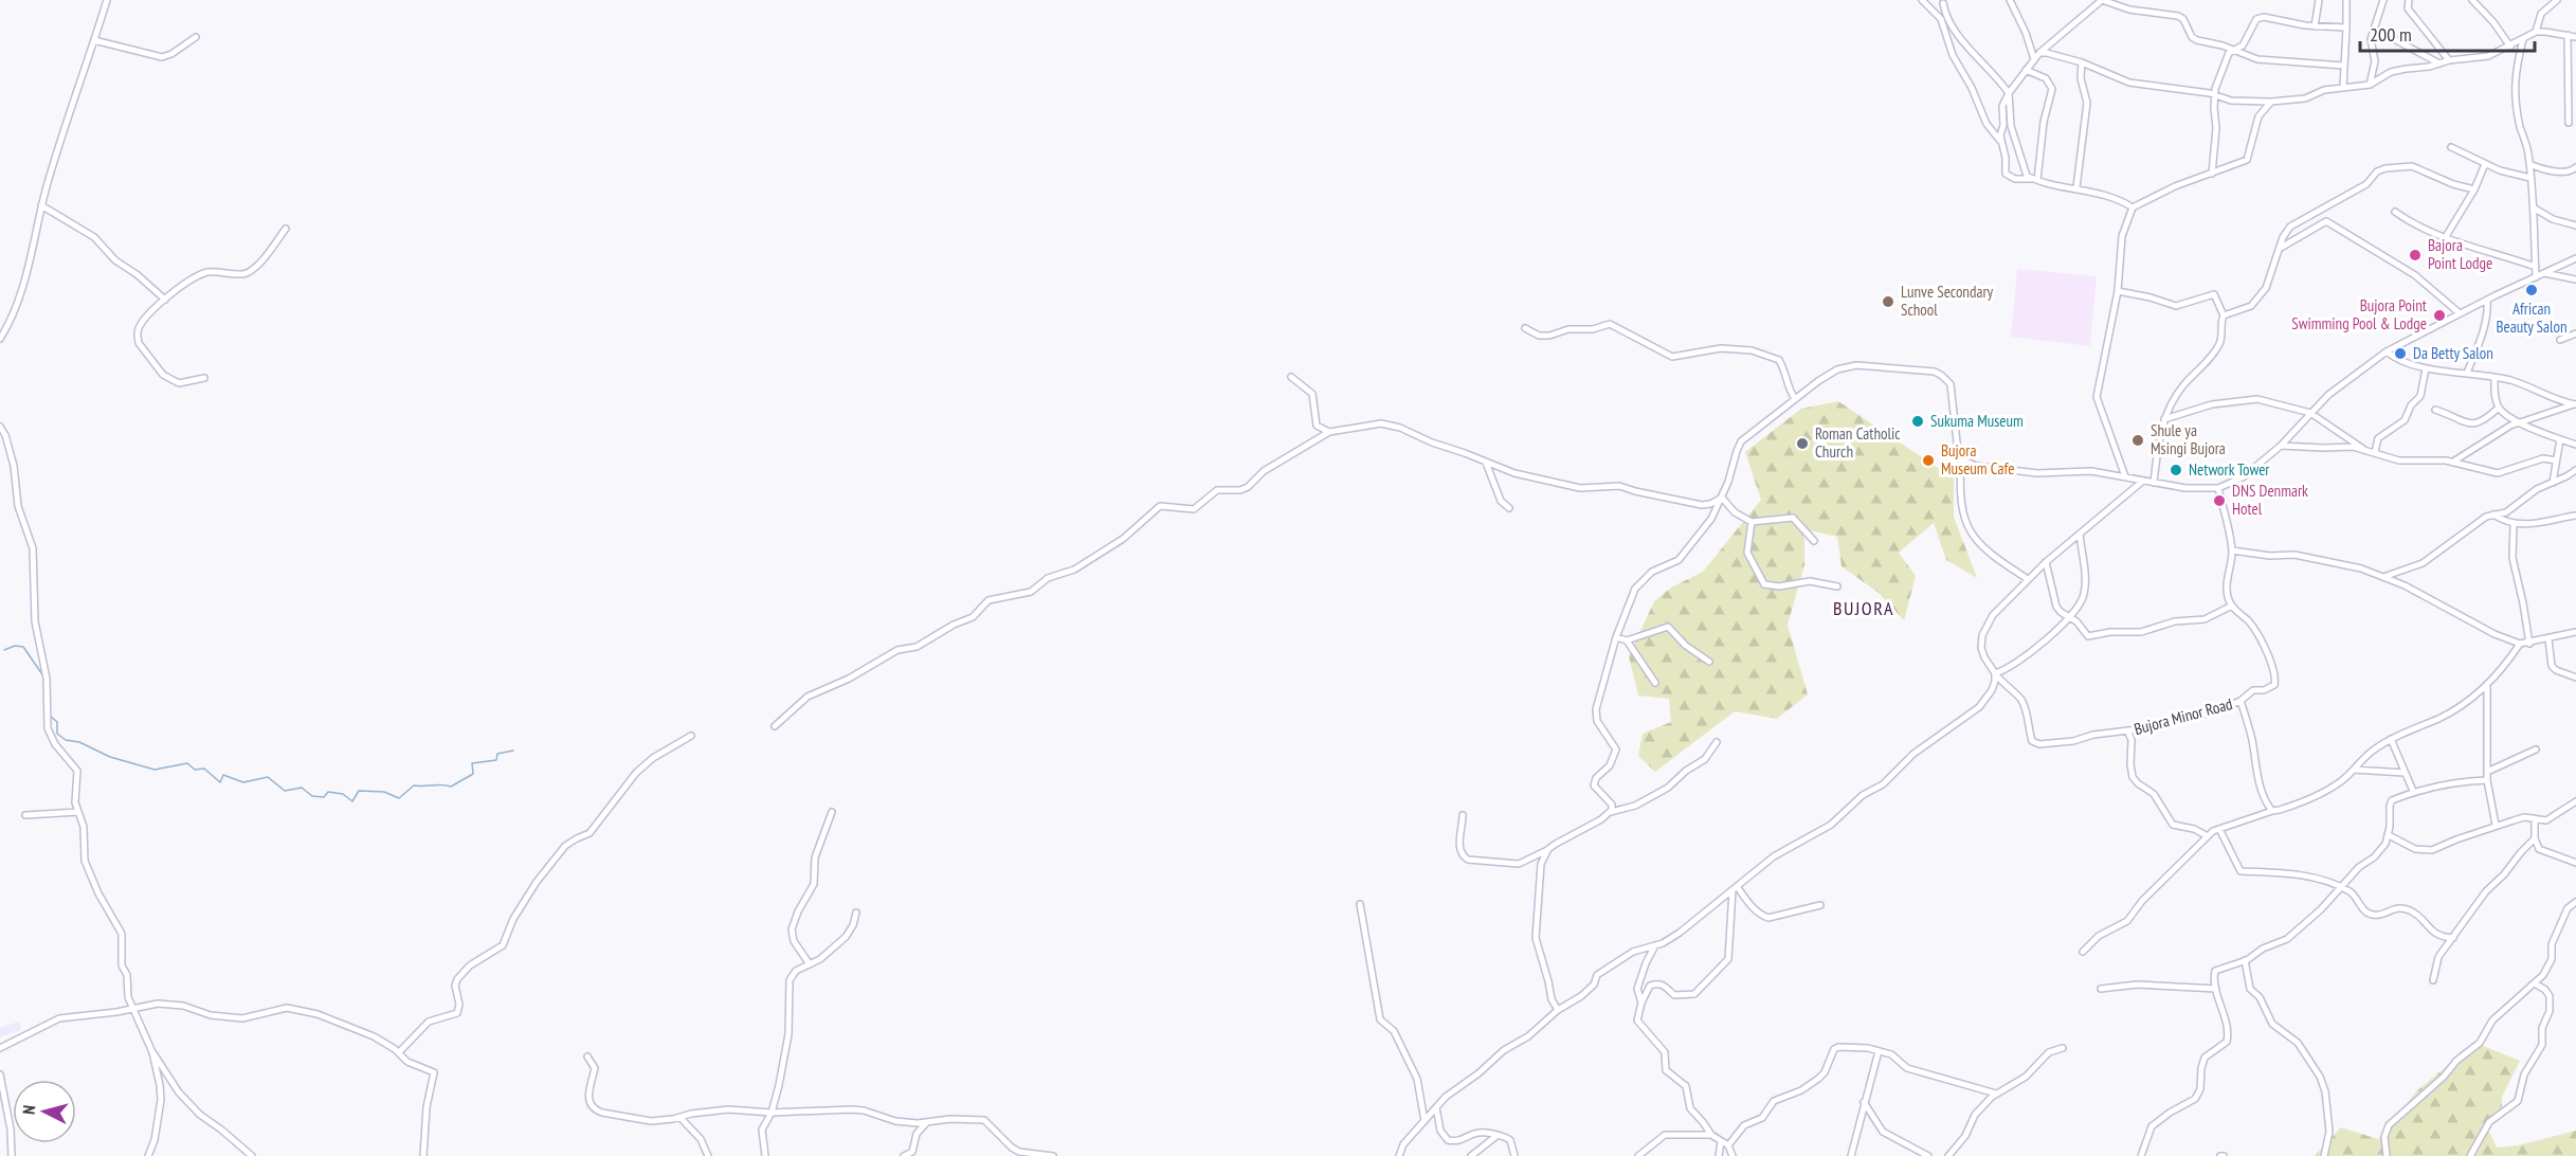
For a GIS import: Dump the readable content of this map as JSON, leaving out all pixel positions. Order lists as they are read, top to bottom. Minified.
{"streets":{"street":["Bujora Minor Road"]},"districts":["BUJORA"],"places":["Bajora Point Lodge","African Beauty Salon","Lunve Secondary School","Bujora Point Swimming Pool & Lodge","Da Betty Salon","Sukuma Museum","Shule ya Msingi Bujora","Roman Catholic Church","Bujora Museum Cafe","Network Tower","DNS Denmark Hotel"],"scale_bar":"200 m","north":"left"}
